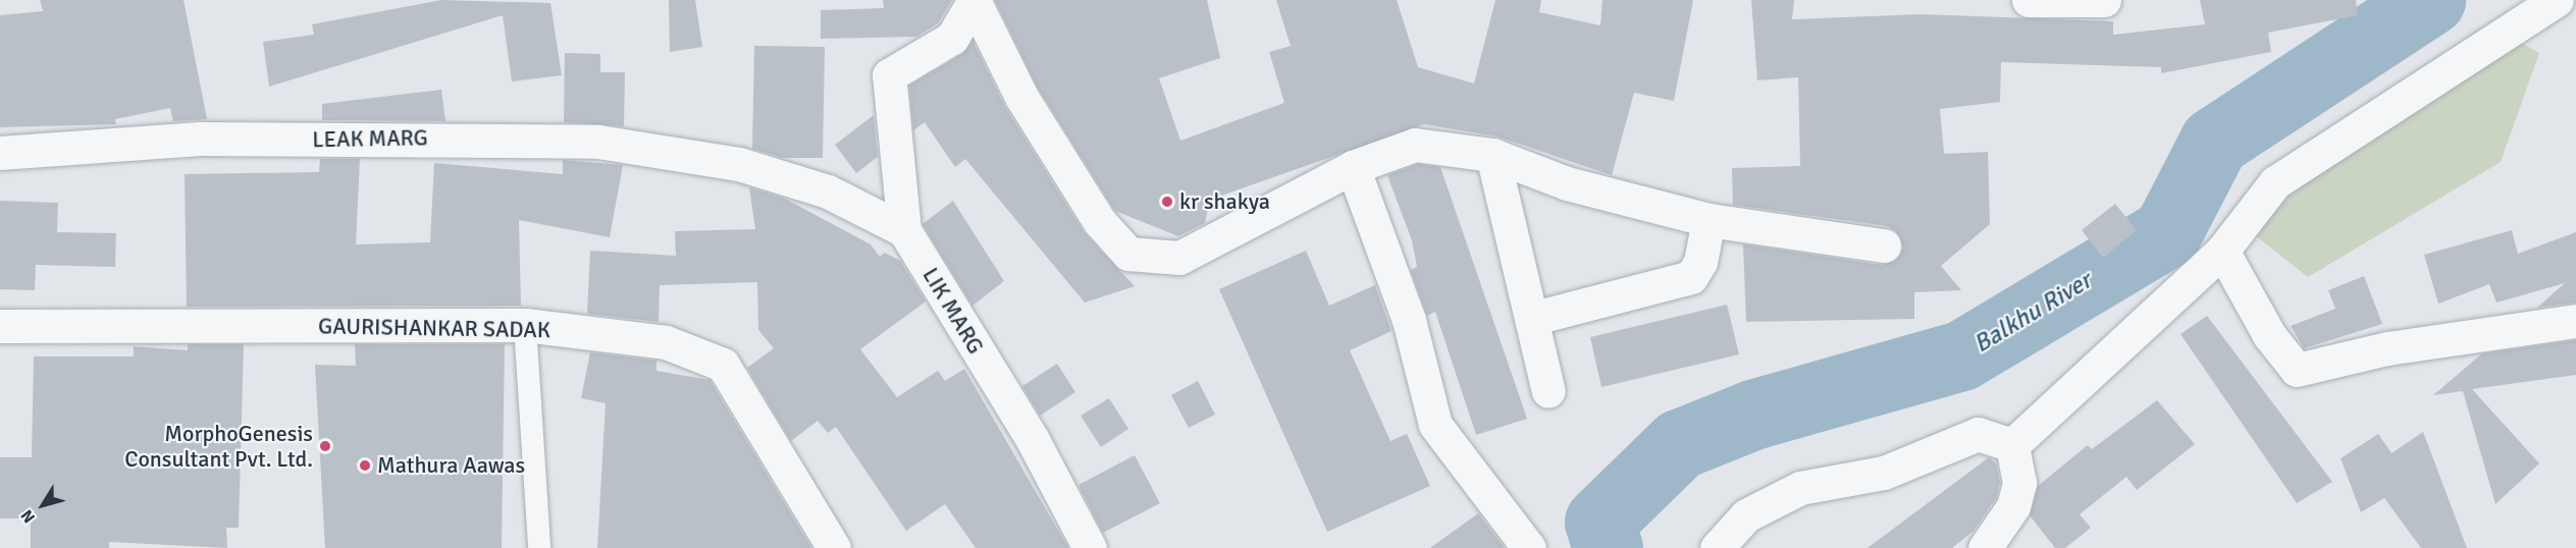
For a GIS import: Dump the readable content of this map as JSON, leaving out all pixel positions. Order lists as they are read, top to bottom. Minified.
{"streets":{"street":["LEAK MARG","LIK MARG","GAURISHANKAR SADAK"]},"crossings":[["LEAK MARG","LIK MARG"]],"water":["Balkhu River"],"places":["kr shakya","MorphoGenesis Consultant Pvt. Ltd.","Mathura Aawas"],"north":"bottom left"}
